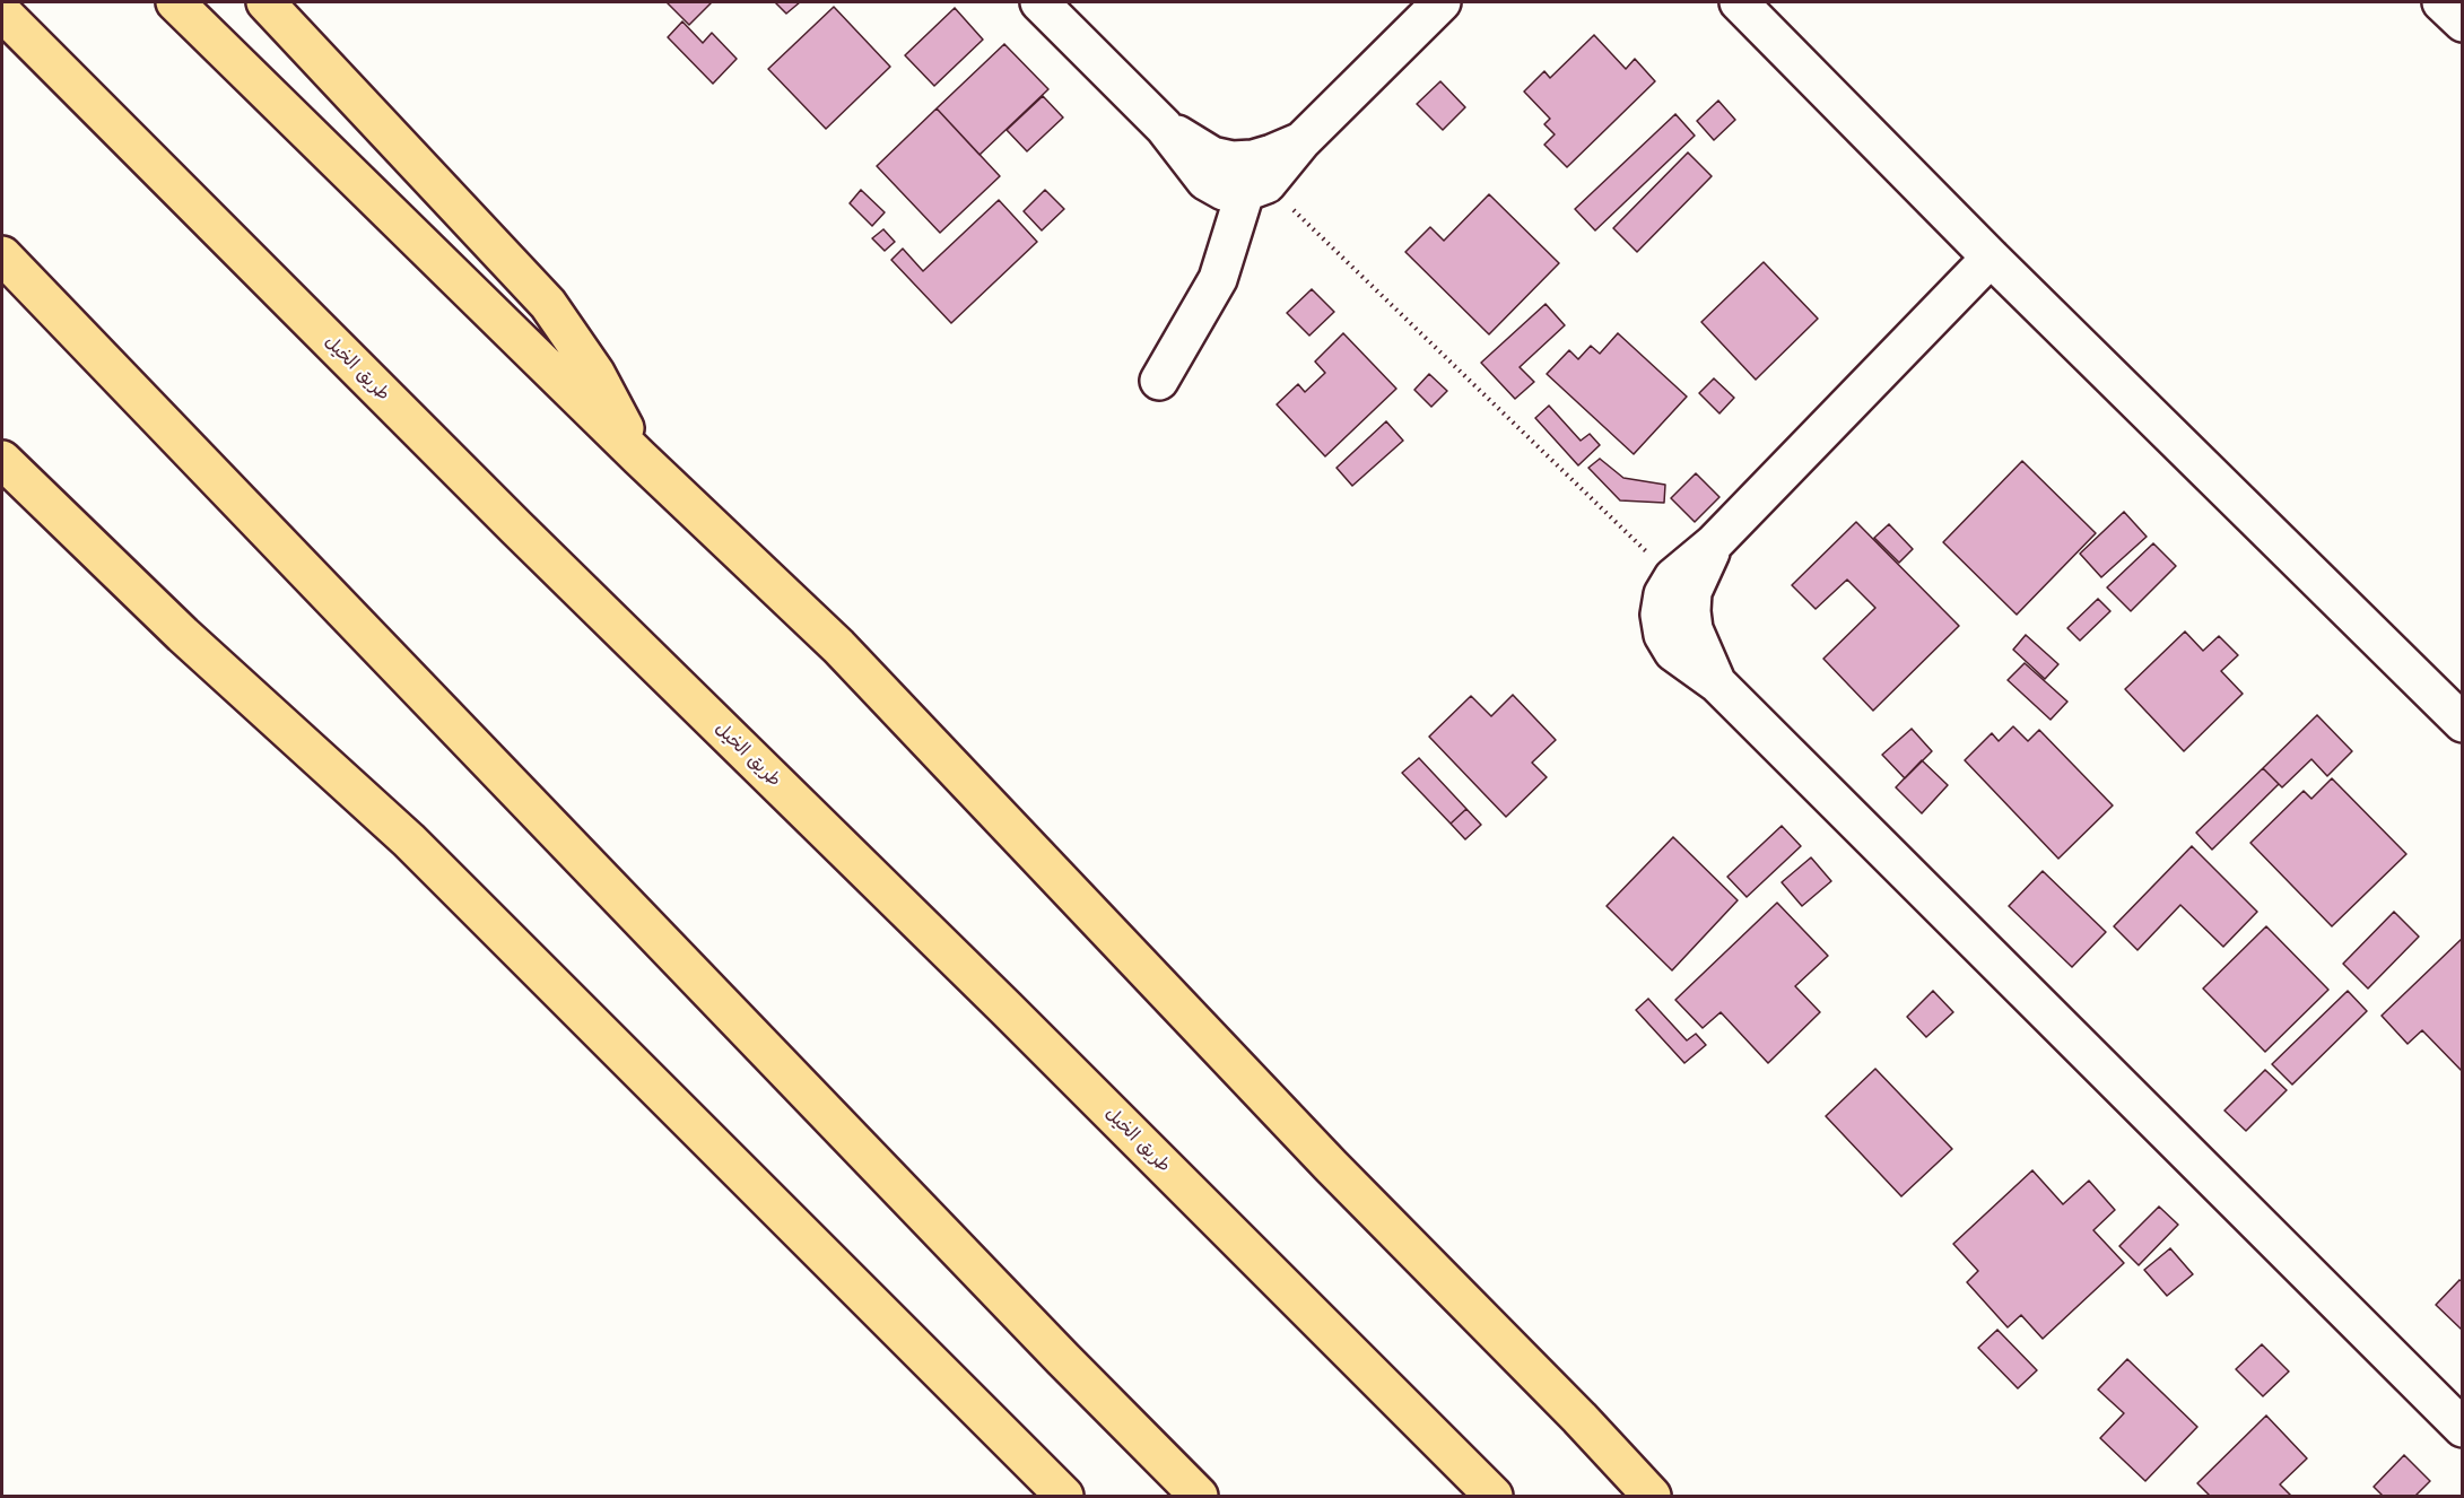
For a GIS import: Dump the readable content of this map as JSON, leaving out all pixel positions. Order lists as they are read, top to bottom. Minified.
{"streets":{"highway":["طريق الخيل"]}}
